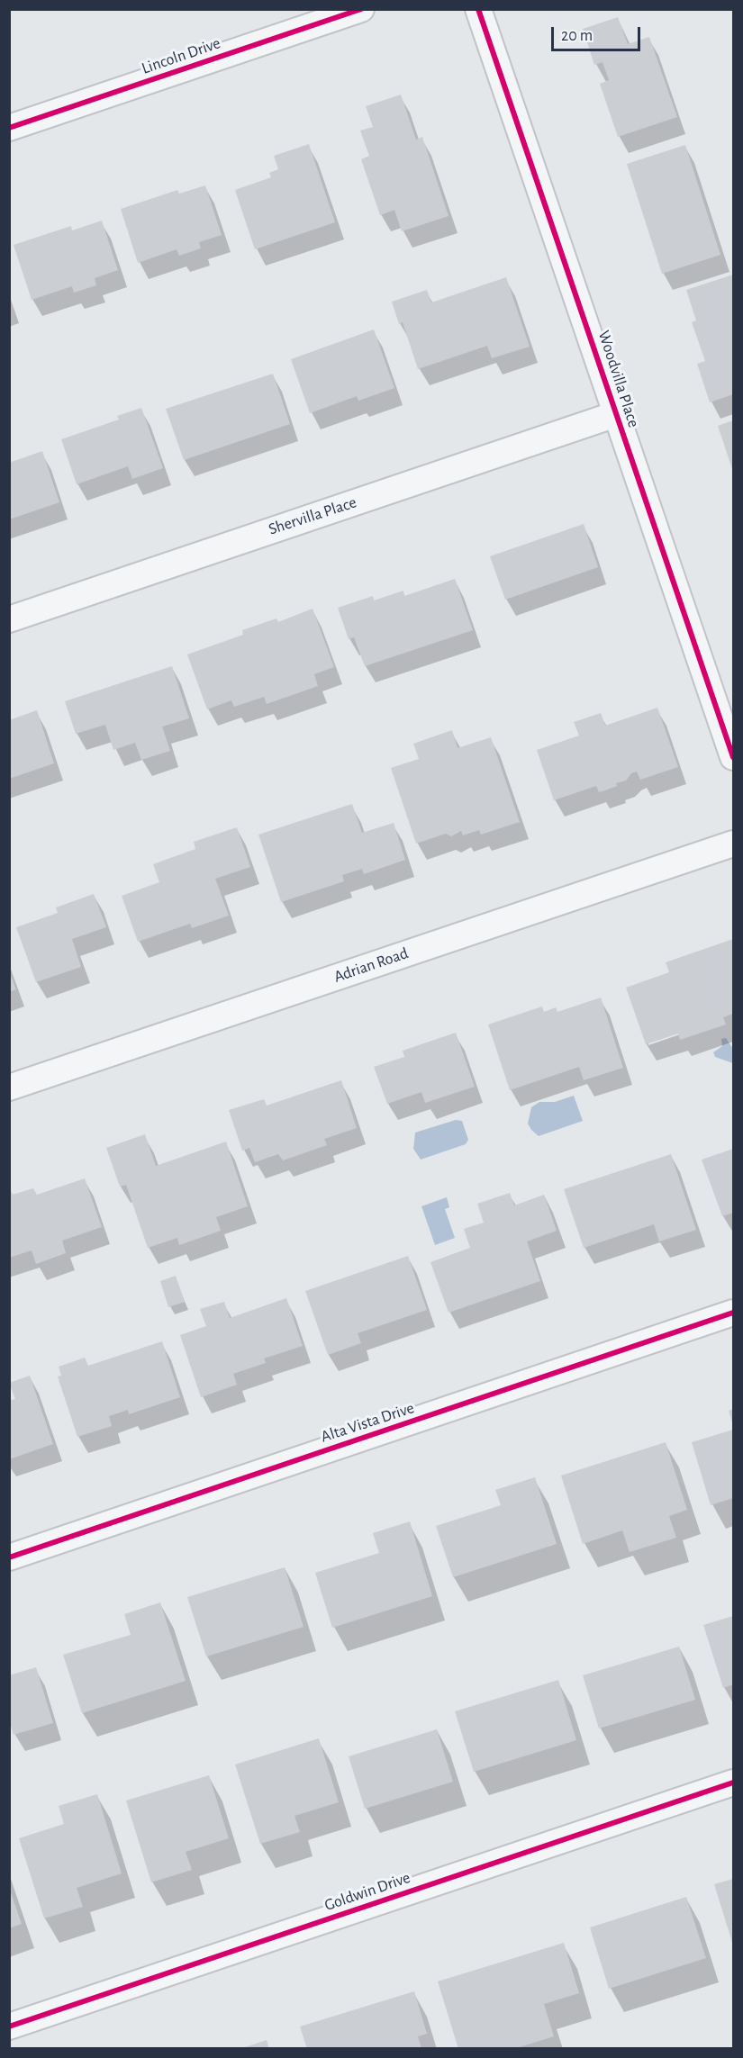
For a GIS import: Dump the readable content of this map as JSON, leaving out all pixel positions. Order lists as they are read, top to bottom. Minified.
{"streets":{"street":["Lincoln Drive","Woodvilla Place","Shervilla Place","Adrian Road","Alta Vista Drive","Goldwin Drive"]},"crossings":[["Woodvilla Place","Shervilla Place"]],"scale_bar":"20 m"}
